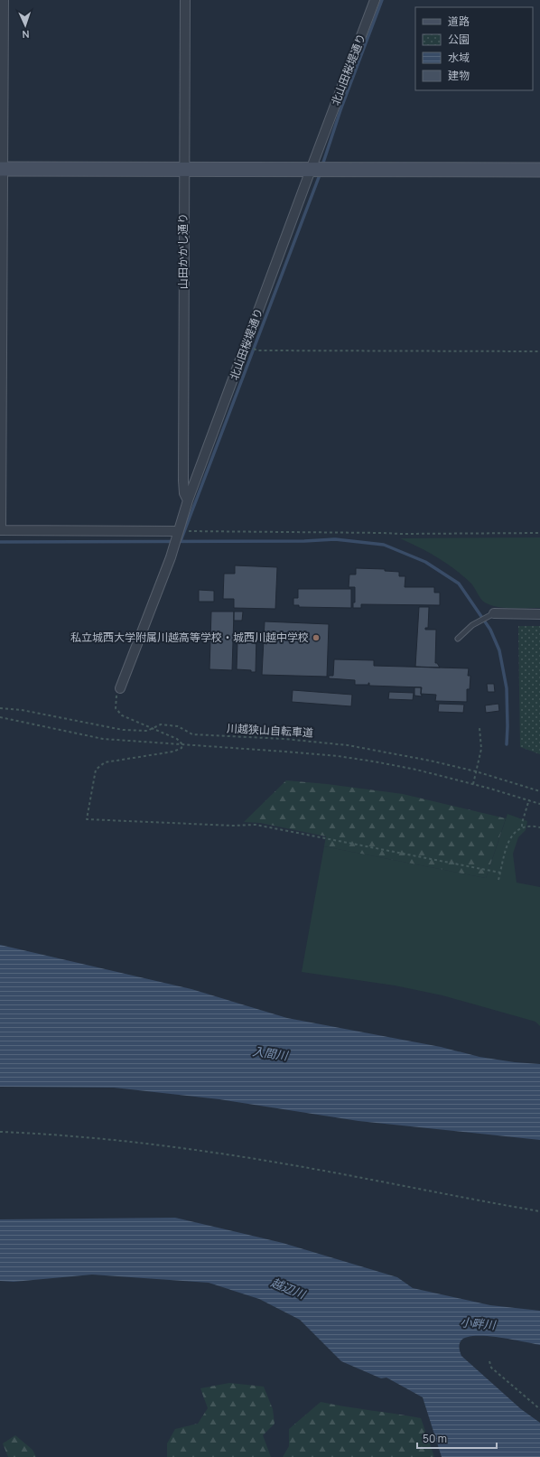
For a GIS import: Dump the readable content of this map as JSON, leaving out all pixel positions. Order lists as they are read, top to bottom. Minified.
{"streets":{"street":["北山田桜堤通り","山田かかし通り"],"path":["川越狭山自転車道"]},"crossings":[["北山田桜堤通り","山田かかし通り"]],"water":["入間川","越辺川","小畔川"],"places":["私立城西大学附属川越高等学校・城西川越中学校"],"legend":["道路","公園","水域","建物"],"scale_bar":"50 m","north":"bottom"}
